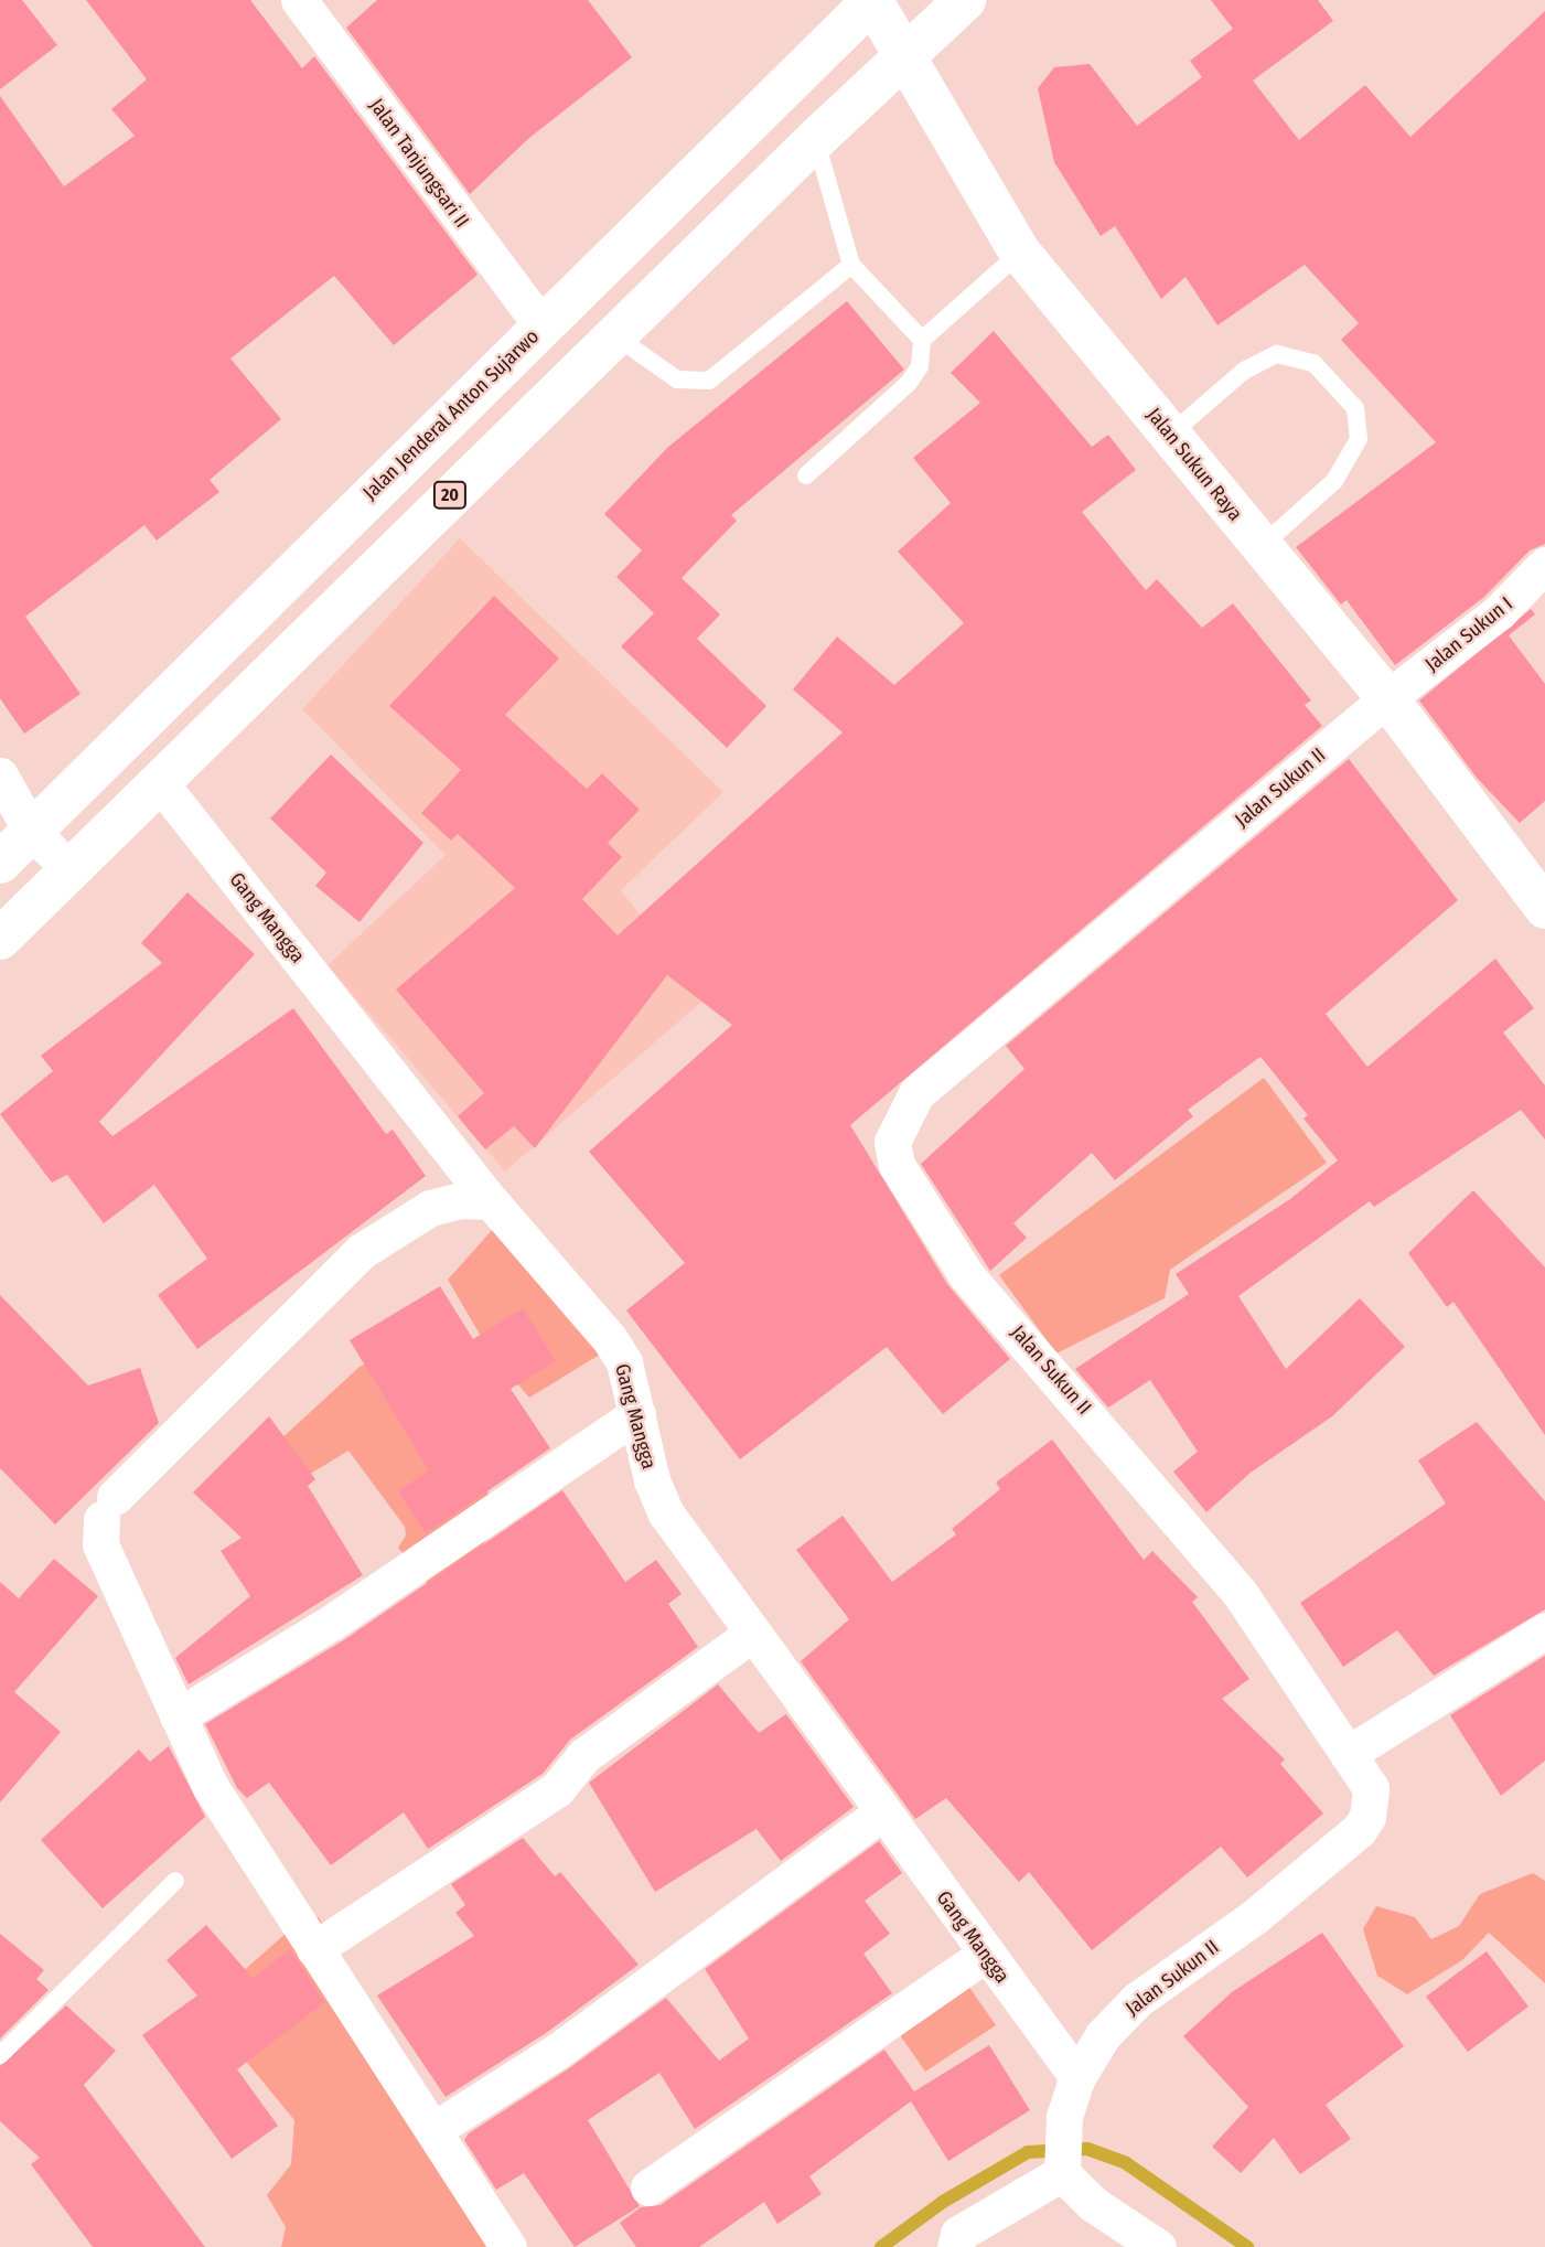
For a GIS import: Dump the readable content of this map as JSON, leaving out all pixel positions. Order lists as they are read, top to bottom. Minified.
{"streets":{"main road":["Jalan Jenderal Anton Sujarwo","Jalan Sukun Raya","20"],"street":["Jalan Tanjungsari II","Jalan Sukun I","Jalan Sukun II","Gang Mangga"]},"crossings":[["Jalan Tanjungsari II","Jalan Jenderal Anton Sujarwo"],["Jalan Jenderal Anton Sujarwo","Jalan Sukun Raya"],["Jalan Sukun Raya","20"],["Jalan Sukun Raya","Jalan Sukun I"],["Jalan Sukun Raya","Jalan Sukun II"],["20","Gang Mangga"],["Jalan Sukun I","Jalan Sukun II"],["Jalan Sukun II","Gang Mangga"]]}
